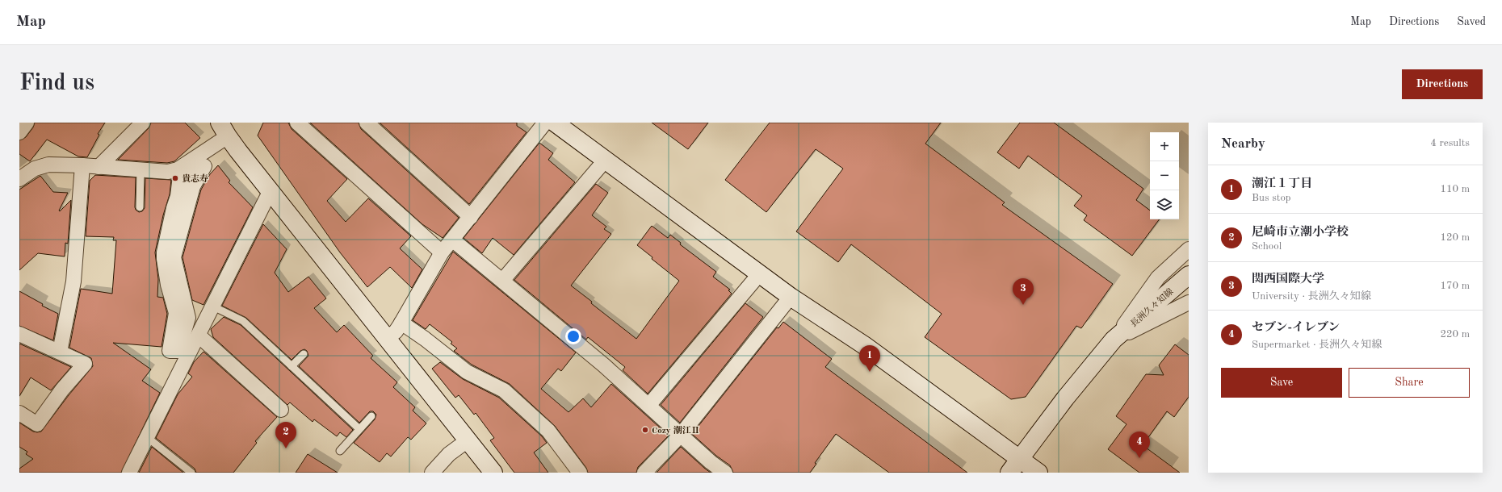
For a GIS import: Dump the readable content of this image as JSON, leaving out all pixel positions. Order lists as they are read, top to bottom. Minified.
{"streets":{"street":["長洲久々知線"]},"places":["貴志寿","Cozy 潮江Ⅱ"],"page":{"header":"Map","nav":["Map","Directions","Saved"],"buttons":["Directions",["Save","Share"]],"title":"Find us","heading":["Nearby","4 results"],"map_buttons":["+","−"],"list":[{"mark":"1","name":"潮江１丁目","note":"Bus stop","value":"110 m"},{"mark":"2","name":"尼崎市立潮小学校","note":"School","value":"120 m"},{"mark":"3","name":"関西国際大学","note":"University · 長洲久々知線","value":"170 m"},{"mark":"4","name":"セブン-イレブン","note":"Supermarket · 長洲久々知線","value":"220 m"}],"pins":["3","1","2","4"]}}
